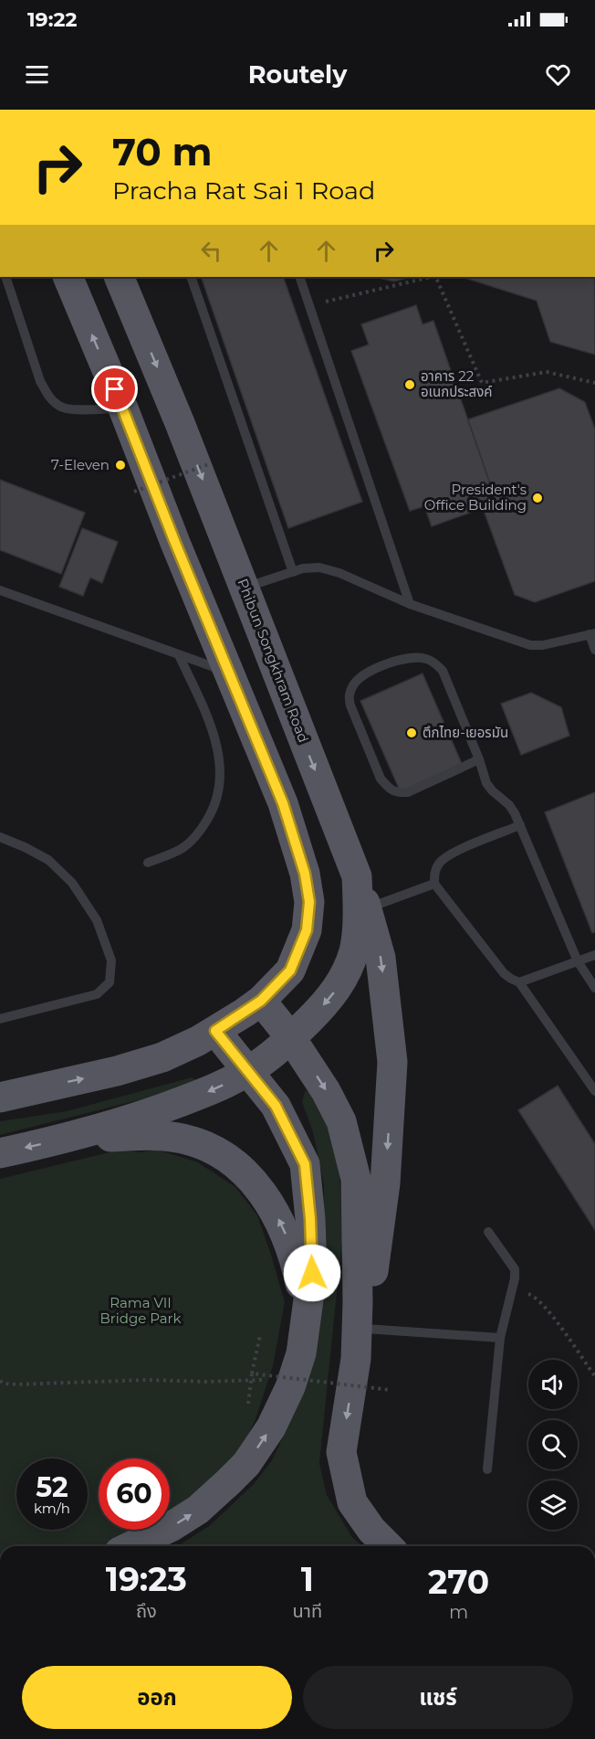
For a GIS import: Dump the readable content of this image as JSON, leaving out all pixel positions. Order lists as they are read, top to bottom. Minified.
{"streets":{"main road":["Phibun Songkhram Road"]},"parks":["Rama VII Bridge Park"],"places":["อาคาร 22 อเนกประสงค์","7-Eleven","President's Office Building","ตึกไทย-เยอรมัน"],"page":{"status":"19:22","header":"Routely","turn":["70 m","Pracha Rat Sai 1 Road"],"speed":"52 km/h","limit":"60","eta":["19:23","ถึง","1","นาที","270","m"],"buttons":["ออก","แชร์"]}}
